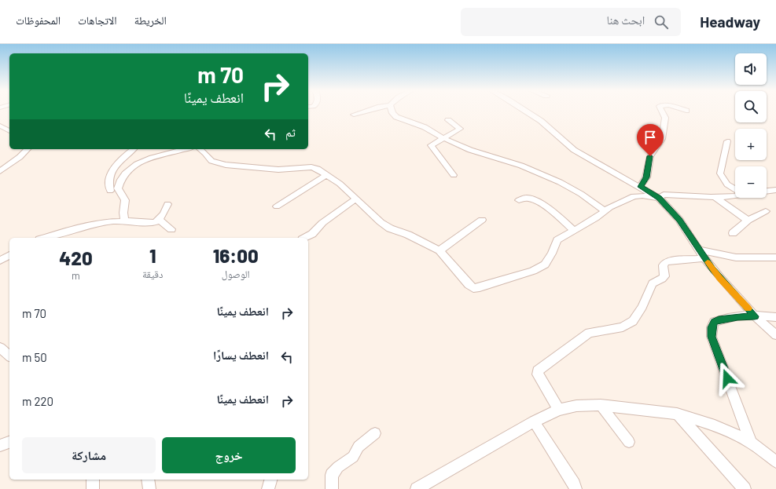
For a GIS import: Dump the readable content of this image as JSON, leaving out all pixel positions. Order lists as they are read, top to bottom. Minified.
{"page":{"header":"Headway","search":"ابحث هنا","nav":["الخريطة","الاتجاهات","المحفوظات"],"map_buttons":["+","−"],"turn":["70 m","انعطف يمينًا"],"then":"ثم","eta":["16:00","الوصول","1","دقيقة","420","m"],"list":[{"name":"انعطف يمينًا","value":"70 m"},{"name":"انعطف يسارًا","value":"50 m"},{"name":"انعطف يمينًا","value":"220 m"}],"buttons":["خروج","مشاركة"]}}
